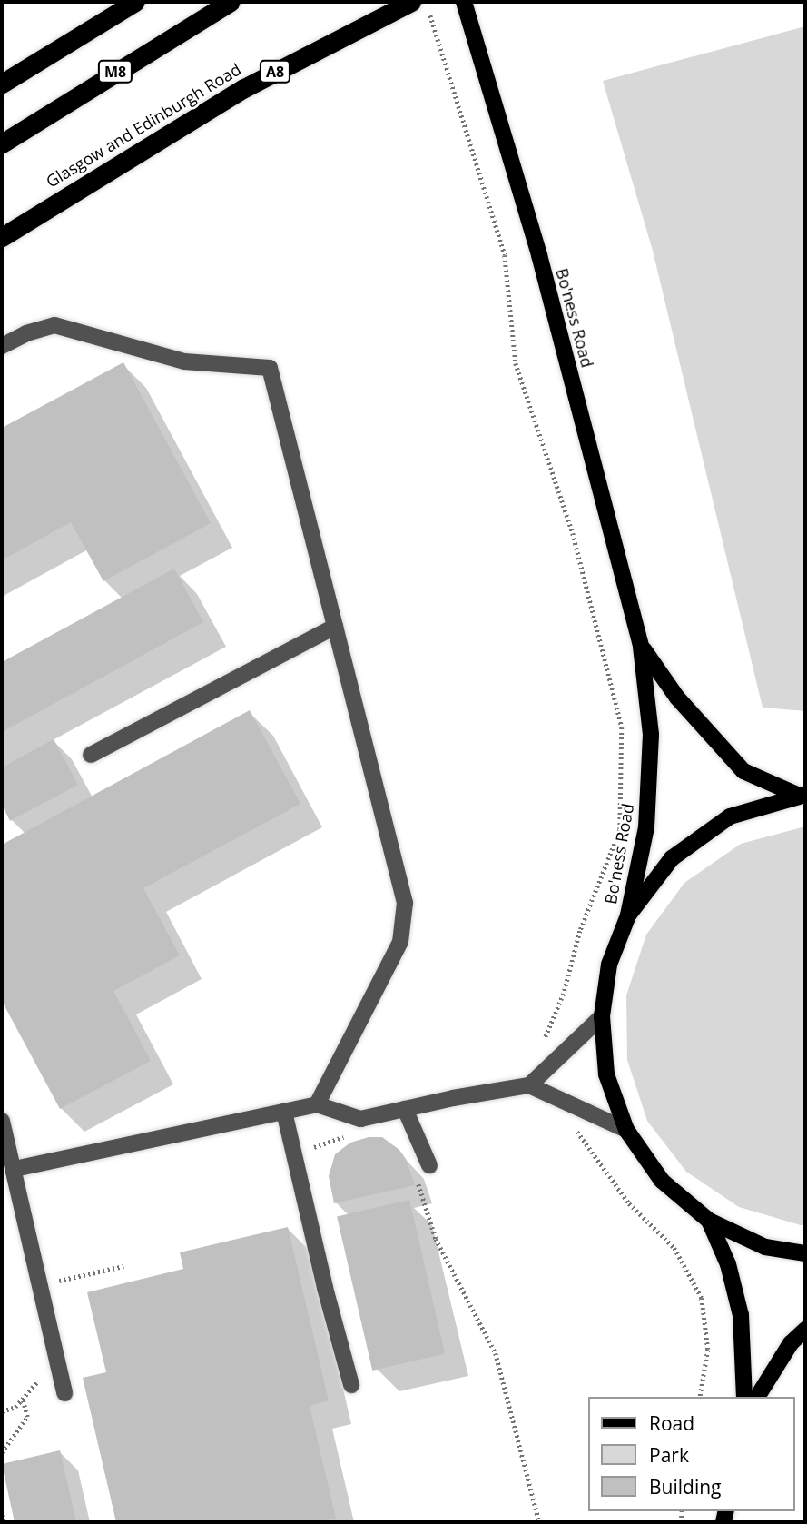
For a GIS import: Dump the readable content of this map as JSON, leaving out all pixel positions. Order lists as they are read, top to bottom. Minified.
{"streets":{"highway":["M8","A8","Glasgow and Edinburgh Road"],"main road":["Bo'ness Road"]},"legend":["Road","Park","Building"]}
